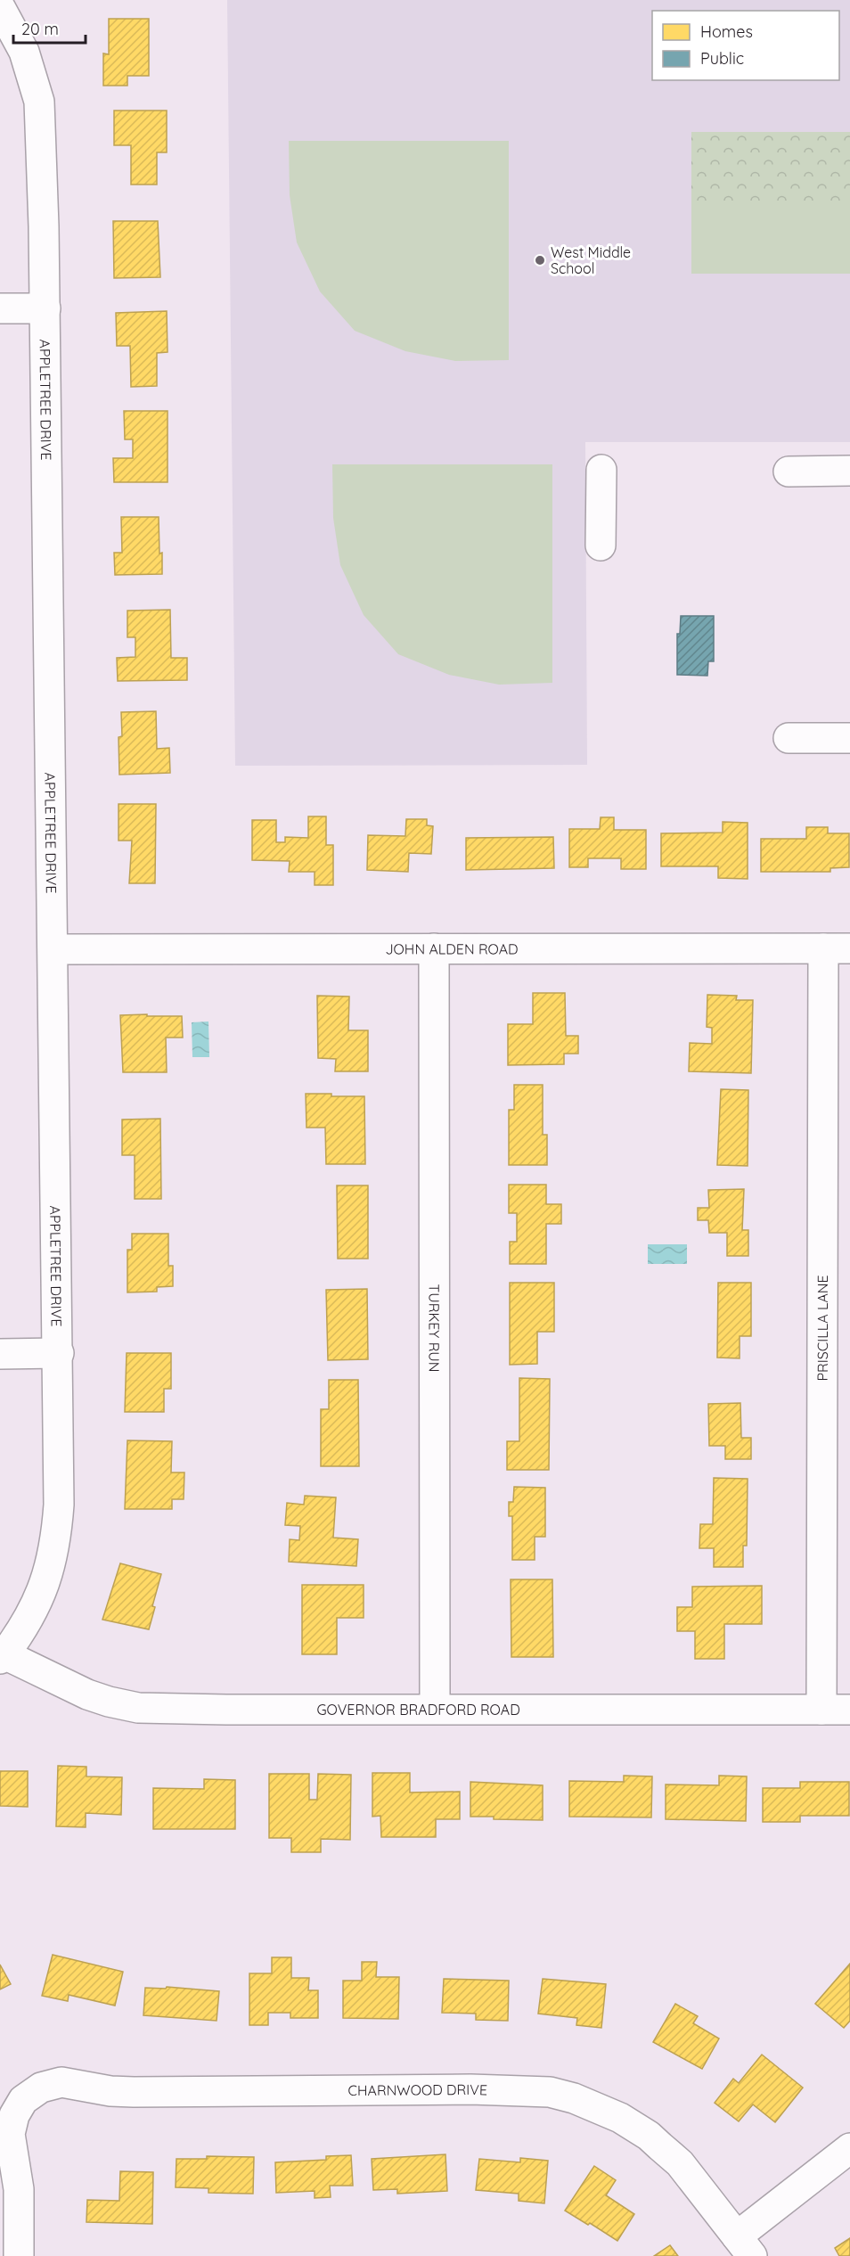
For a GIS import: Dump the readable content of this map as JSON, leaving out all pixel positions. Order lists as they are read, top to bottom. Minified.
{"streets":{"street":["APPLETREE DRIVE","JOHN ALDEN ROAD","TURKEY RUN","PRISCILLA LANE","GOVERNOR BRADFORD ROAD","CHARNWOOD DRIVE"]},"crossings":[["APPLETREE DRIVE","JOHN ALDEN ROAD"],["APPLETREE DRIVE","GOVERNOR BRADFORD ROAD"],["JOHN ALDEN ROAD","TURKEY RUN"],["JOHN ALDEN ROAD","PRISCILLA LANE"],["TURKEY RUN","GOVERNOR BRADFORD ROAD"],["PRISCILLA LANE","GOVERNOR BRADFORD ROAD"]],"places":["West Middle School"],"legend":["Homes","Public"],"scale_bar":"20 m"}
